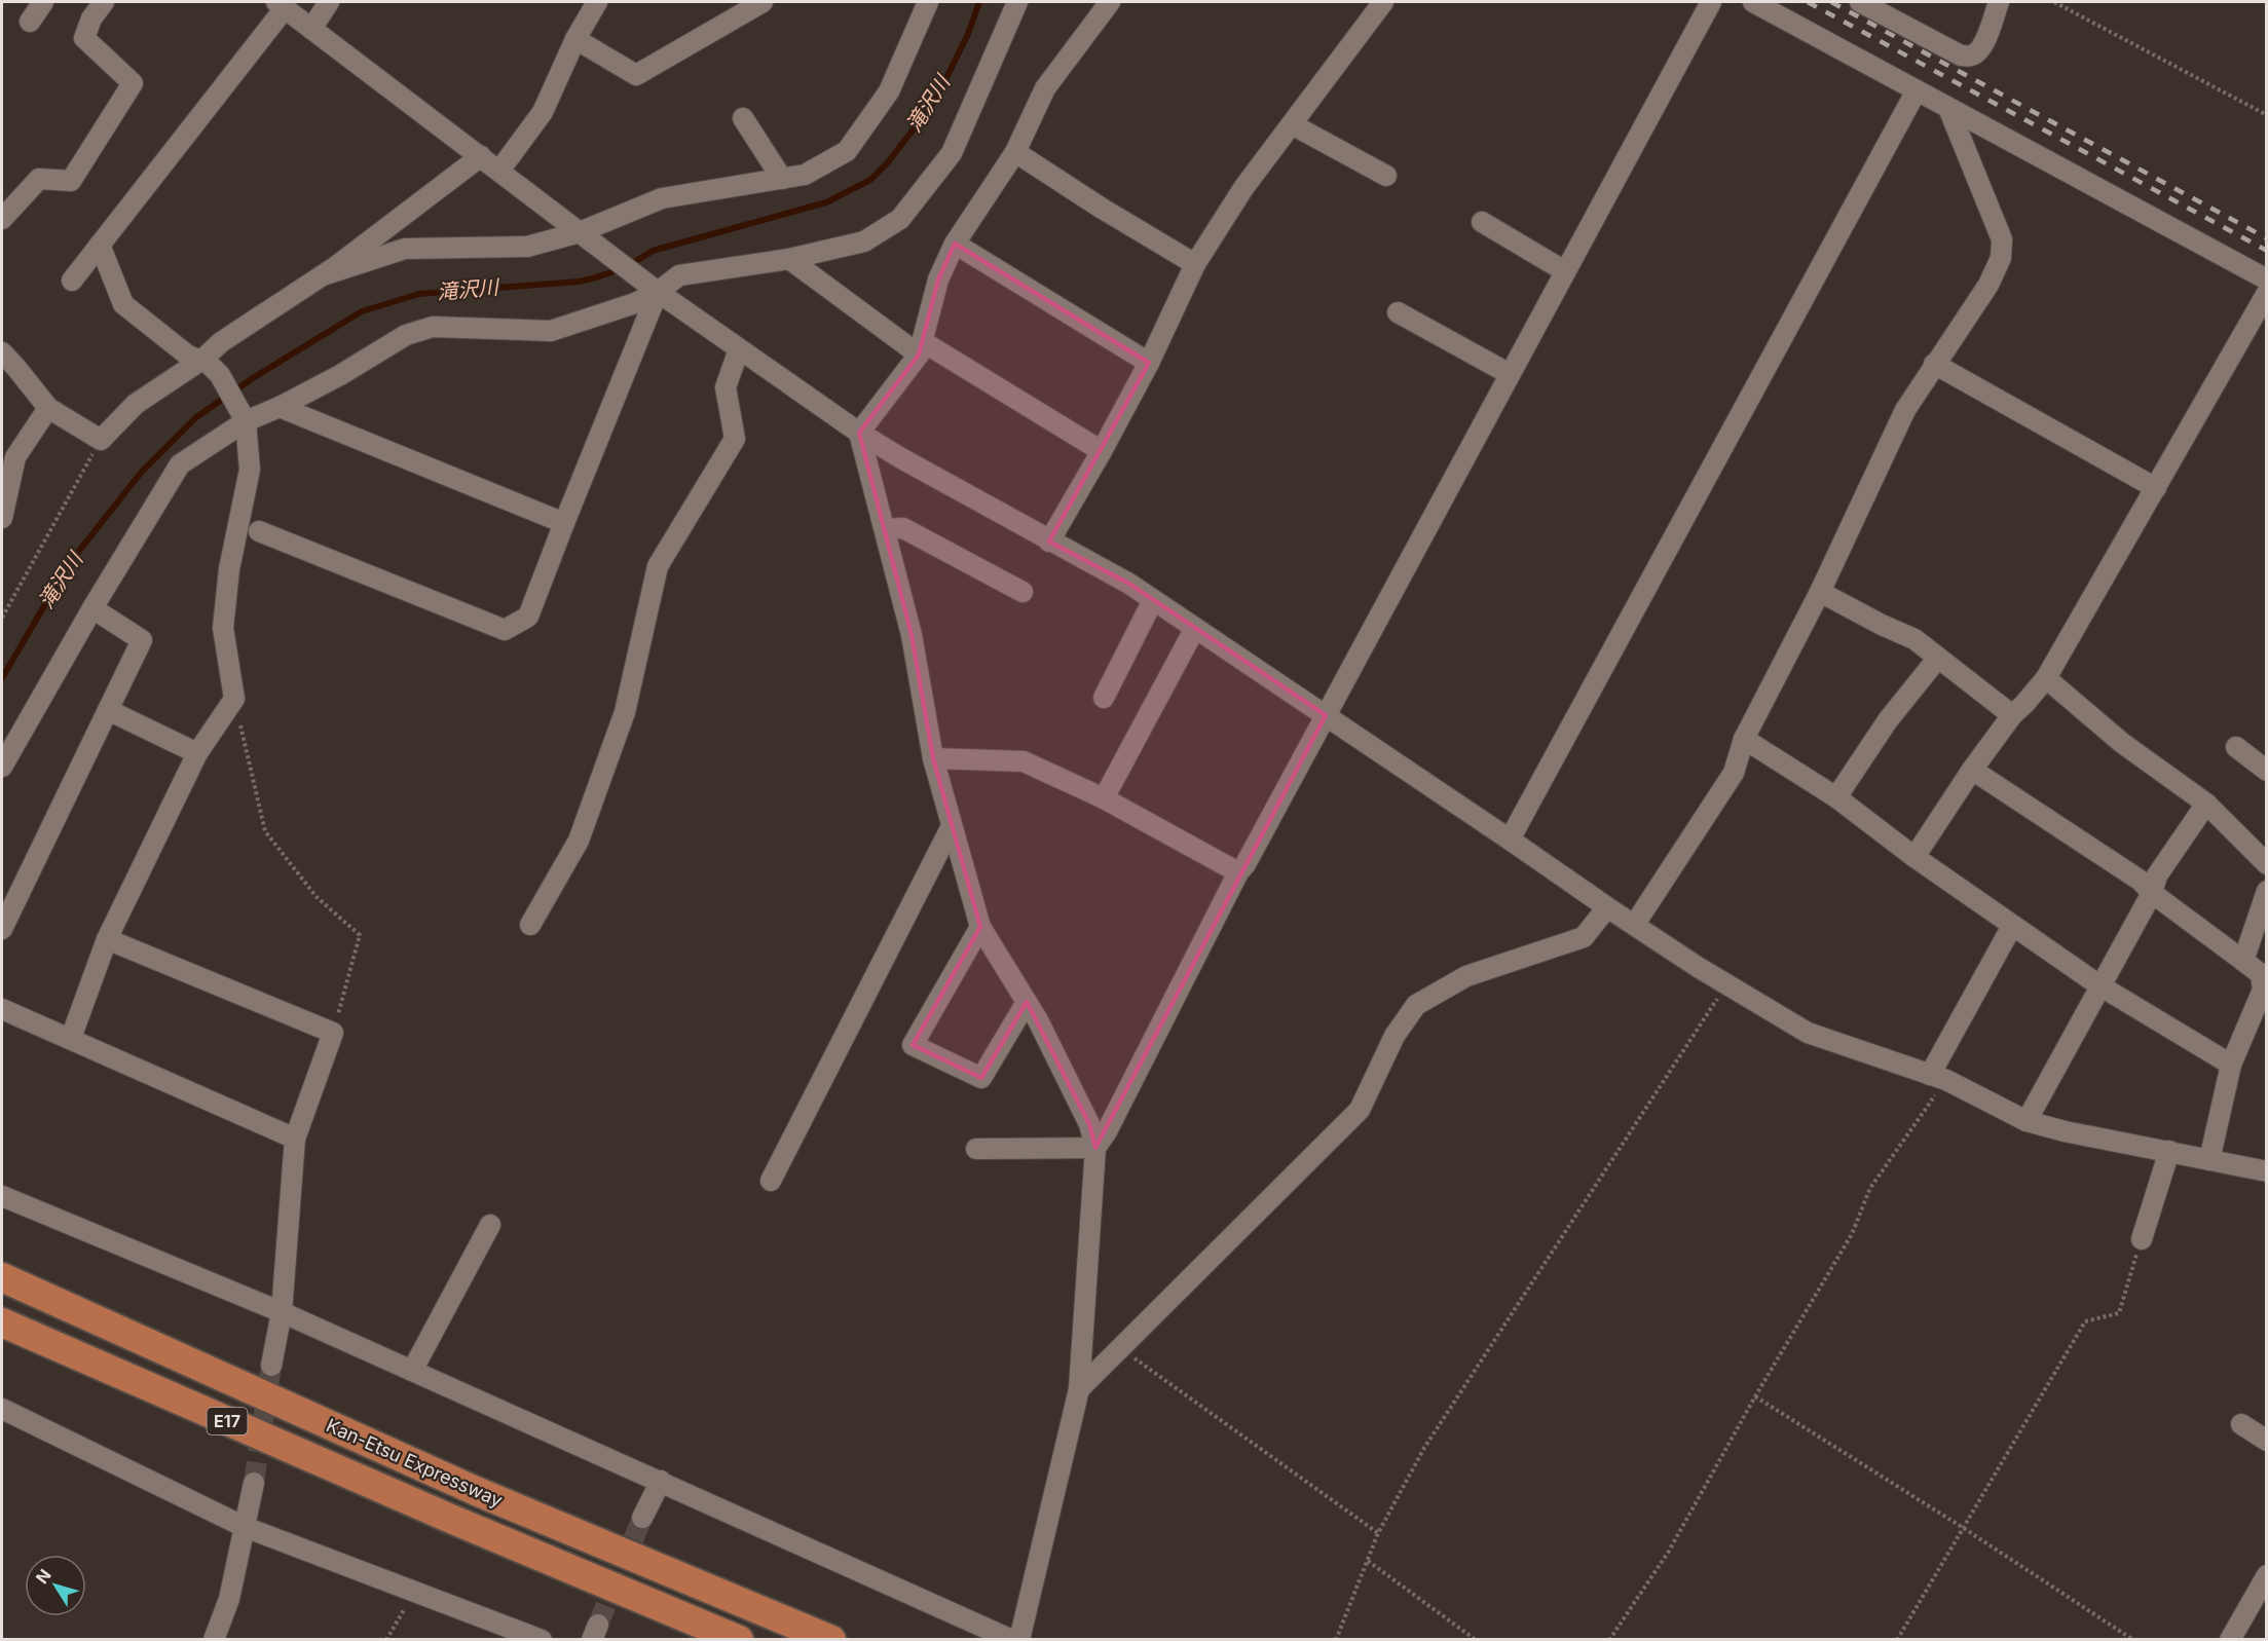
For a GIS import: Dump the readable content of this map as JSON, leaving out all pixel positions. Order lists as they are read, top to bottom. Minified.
{"streets":{"highway":["E17","Kan-Etsu Expressway"]},"water":["滝沢川"],"north":"top left"}
